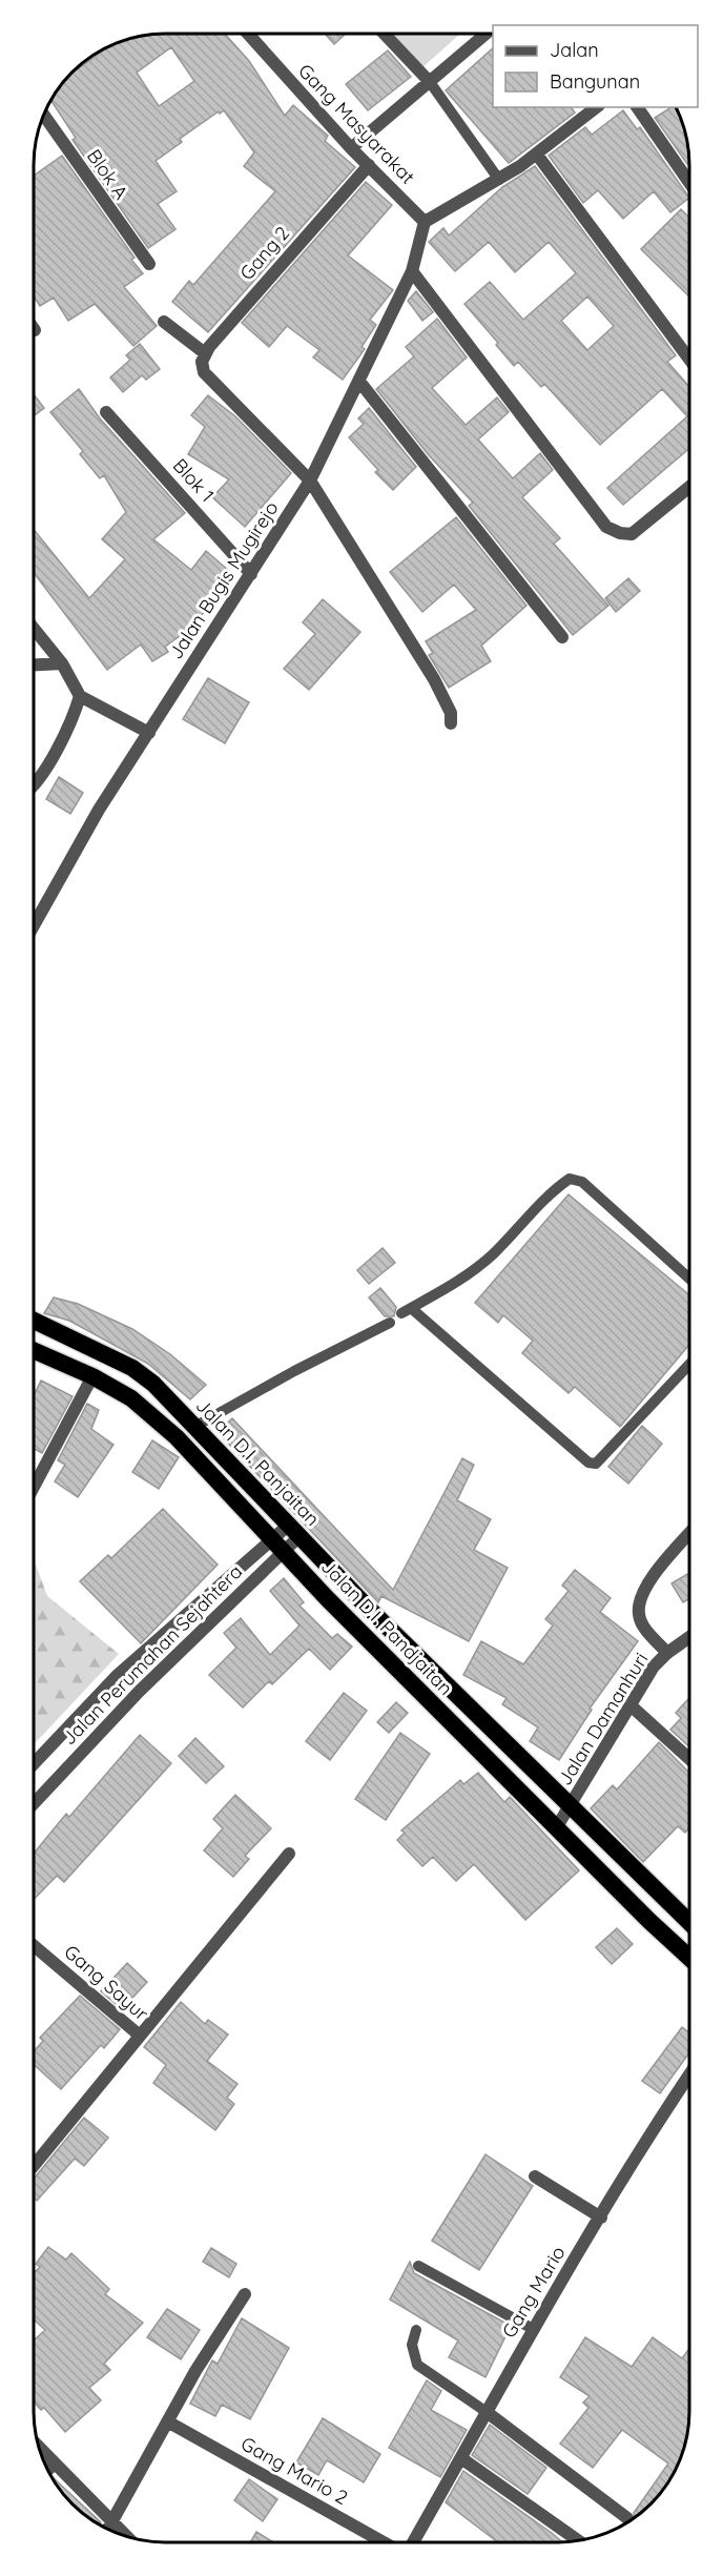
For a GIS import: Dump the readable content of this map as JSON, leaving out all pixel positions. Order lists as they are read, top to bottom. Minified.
{"streets":{"highway":["Jalan D.I. Panjaitan","Jalan D.I. Pandjaitan"],"street":["Gang Masyarakat","Blok A","Gang 2","Blok 1","Jalan Bugis Mugirejo","Jalan Perumahan Sejahtera","Jalan Damanhuri","Gang Sayur","Gang Mario","Gang Mario 2"]},"crossings":[["Gang Masyarakat","Gang 2"],["Gang Masyarakat","Jalan Bugis Mugirejo"],["Blok 1","Jalan Bugis Mugirejo"],["Jalan D.I. Panjaitan","Jalan Damanhuri"],["Jalan D.I. Pandjaitan","Jalan Perumahan Sejahtera"],["Jalan D.I. Pandjaitan","Jalan Damanhuri"]],"legend":["Jalan","Bangunan"]}
